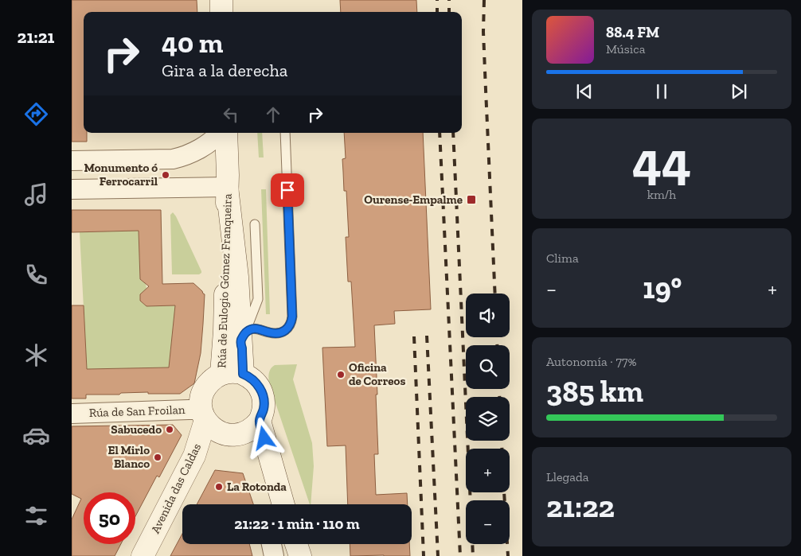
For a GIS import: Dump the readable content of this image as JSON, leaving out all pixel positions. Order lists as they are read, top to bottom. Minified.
{"streets":{"main road":["Rúa de Eulogio Gómez Franqueira","Avenida das Caldas"],"street":["Rúa de San Froilan"]},"crossings":[["Rúa de Eulogio Gómez Franqueira","Rúa de San Froilan"],["Rúa de Eulogio Gómez Franqueira","Avenida das Caldas"],["Rúa de San Froilan","Avenida das Caldas"]],"places":{"other":["Monumento ó Ferrocarril","Oficina de Correos","Sabucedo","El Mirlo Blanco","La Rotonda"],"transit":["Ourense-Empalme"]},"page":{"tabs":"21:21","turn":["40 m","Gira a la derecha"],"song":["88.4 FM","Música"],"tile":[["44","km/h"],"Clima",["Autonomía · 77%","385 km"],["Llegada","21:22"]],"heat":["−","19°","+"],"map_buttons":["+","−"],"limit":"50","trip":"21:22 · 1 min · 110 m"}}
